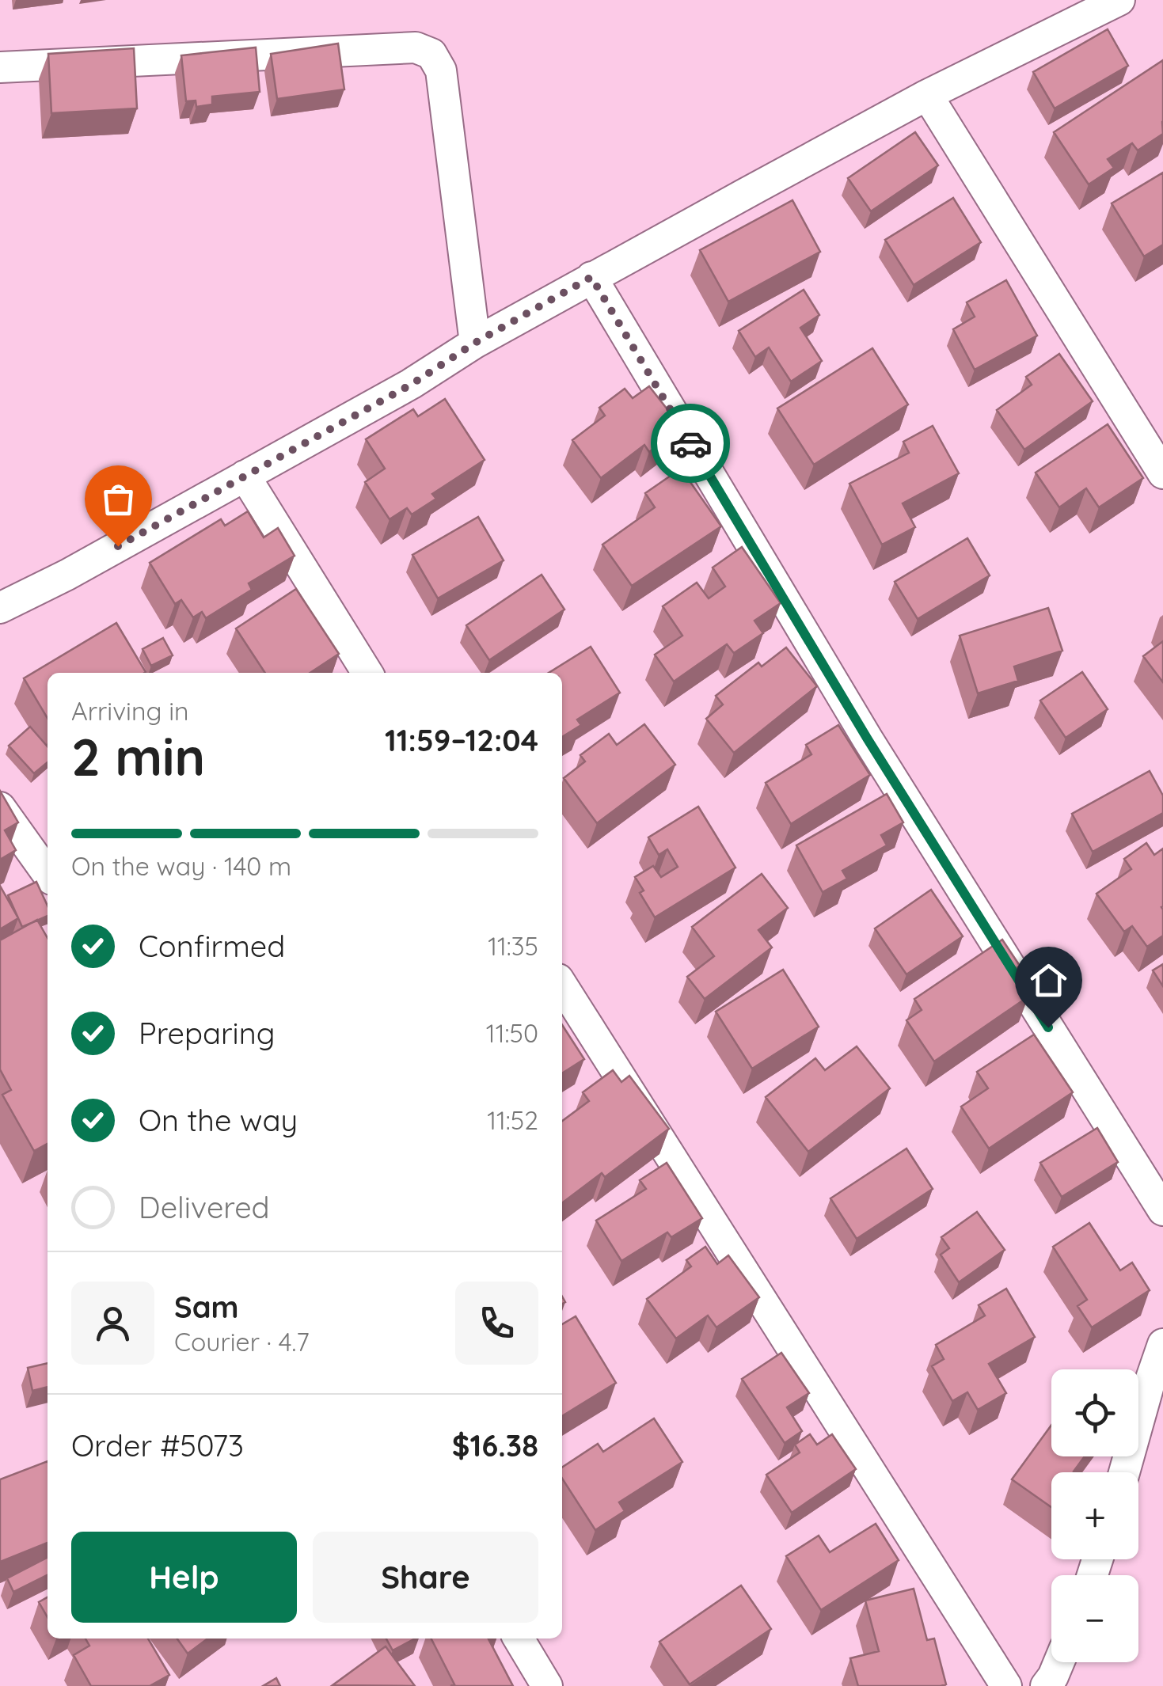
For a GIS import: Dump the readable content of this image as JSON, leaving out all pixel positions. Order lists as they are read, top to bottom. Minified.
{"page":{"heading":["2 min","Arriving in","11:59–12:04"],"panel":["Sam","Courier · 4.7","Order #5073","$16.38"],"bar":"On the way · 140 m","list":[["Confirmed","11:35"],["Preparing","11:50"],["On the way","11:52"],"Delivered"],"map_buttons":["+","−"],"buttons":["Help","Share"]}}
